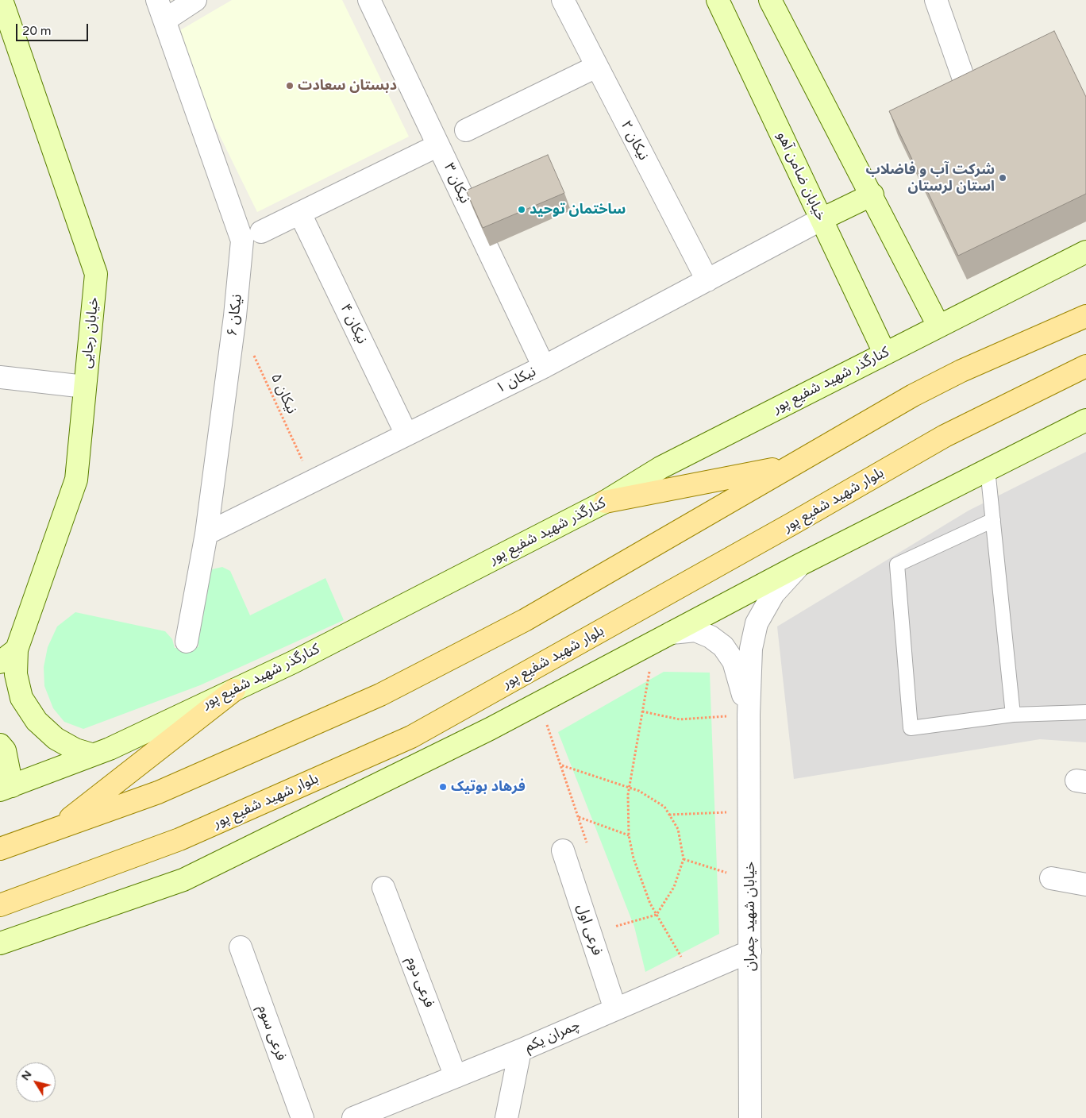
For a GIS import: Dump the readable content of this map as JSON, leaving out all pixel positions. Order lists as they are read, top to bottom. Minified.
{"streets":{"main road":["خیابان ضامن آهو","خیابان رجایی","کنارگذر شهید شفیع پور","بلوار شهید شفیع پور"],"street":["نیکان ۲","نیکان ۳","نیکان ۶","نیکان ۴","نیکان ۱","خیابان شهید چمران","فرعی اول","فرعی دوم","فرعی سوم","چمران یکم"],"path":["نیکان ۵"]},"crossings":[["نیکان ۲","نیکان ۱"],["خیابان ضامن آهو","نیکان ۱"],["خیابان ضامن آهو","کنارگذر شهید شفیع پور"],["نیکان ۳","نیکان ۱"],["نیکان ۶","نیکان ۱"],["نیکان ۴","نیکان ۱"],["خیابان رجایی","کنارگذر شهید شفیع پور"],["نیکان ۱","نیکان ۵"],["خیابان شهید چمران","چمران یکم"],["فرعی اول","چمران یکم"],["فرعی دوم","چمران یکم"]],"places":["دبستان سعادت","شرکت آب و فاضلاب استان لرستان","ساختمان توحید","فرهاد بوتیک"],"scale_bar":"20 m","north":"top left"}
